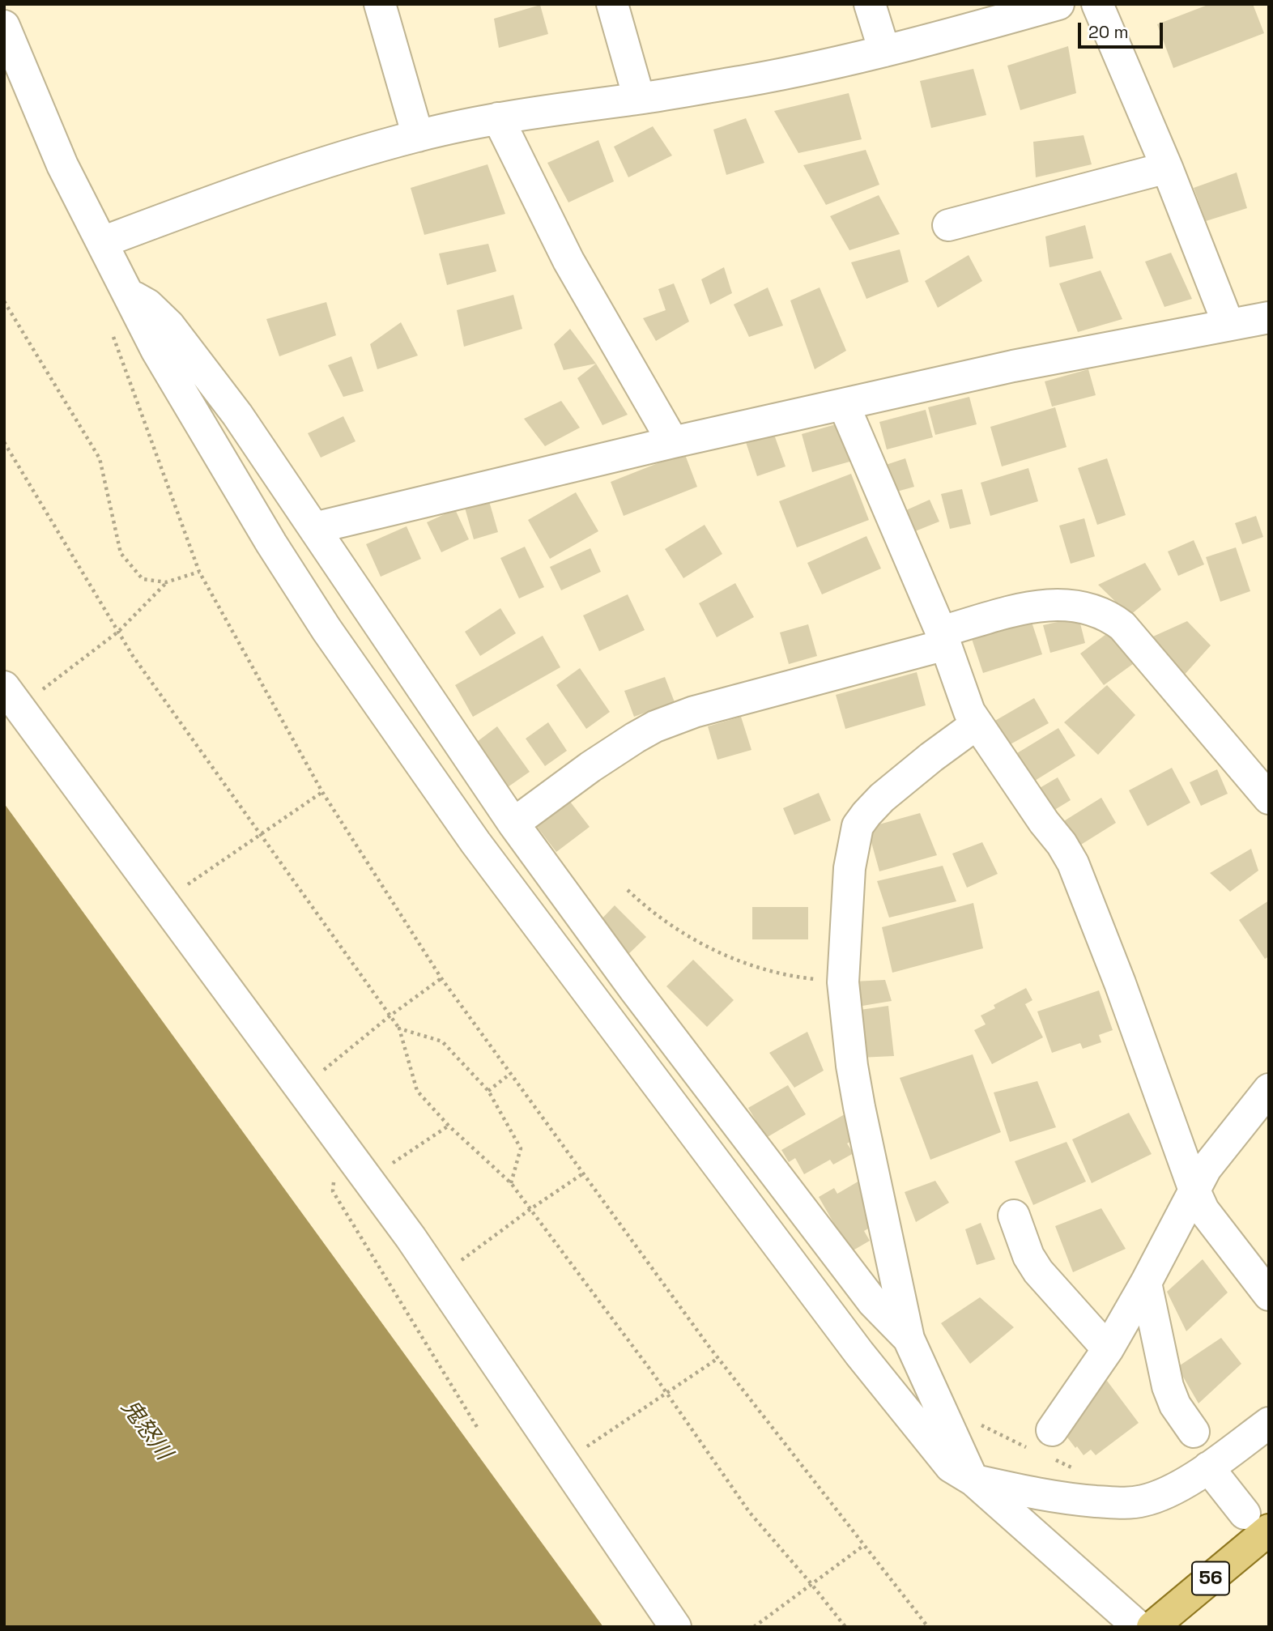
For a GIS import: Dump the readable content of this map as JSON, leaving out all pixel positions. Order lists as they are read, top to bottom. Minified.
{"streets":{"main road":["56"]},"water":["鬼怒川"],"scale_bar":"20 m"}
